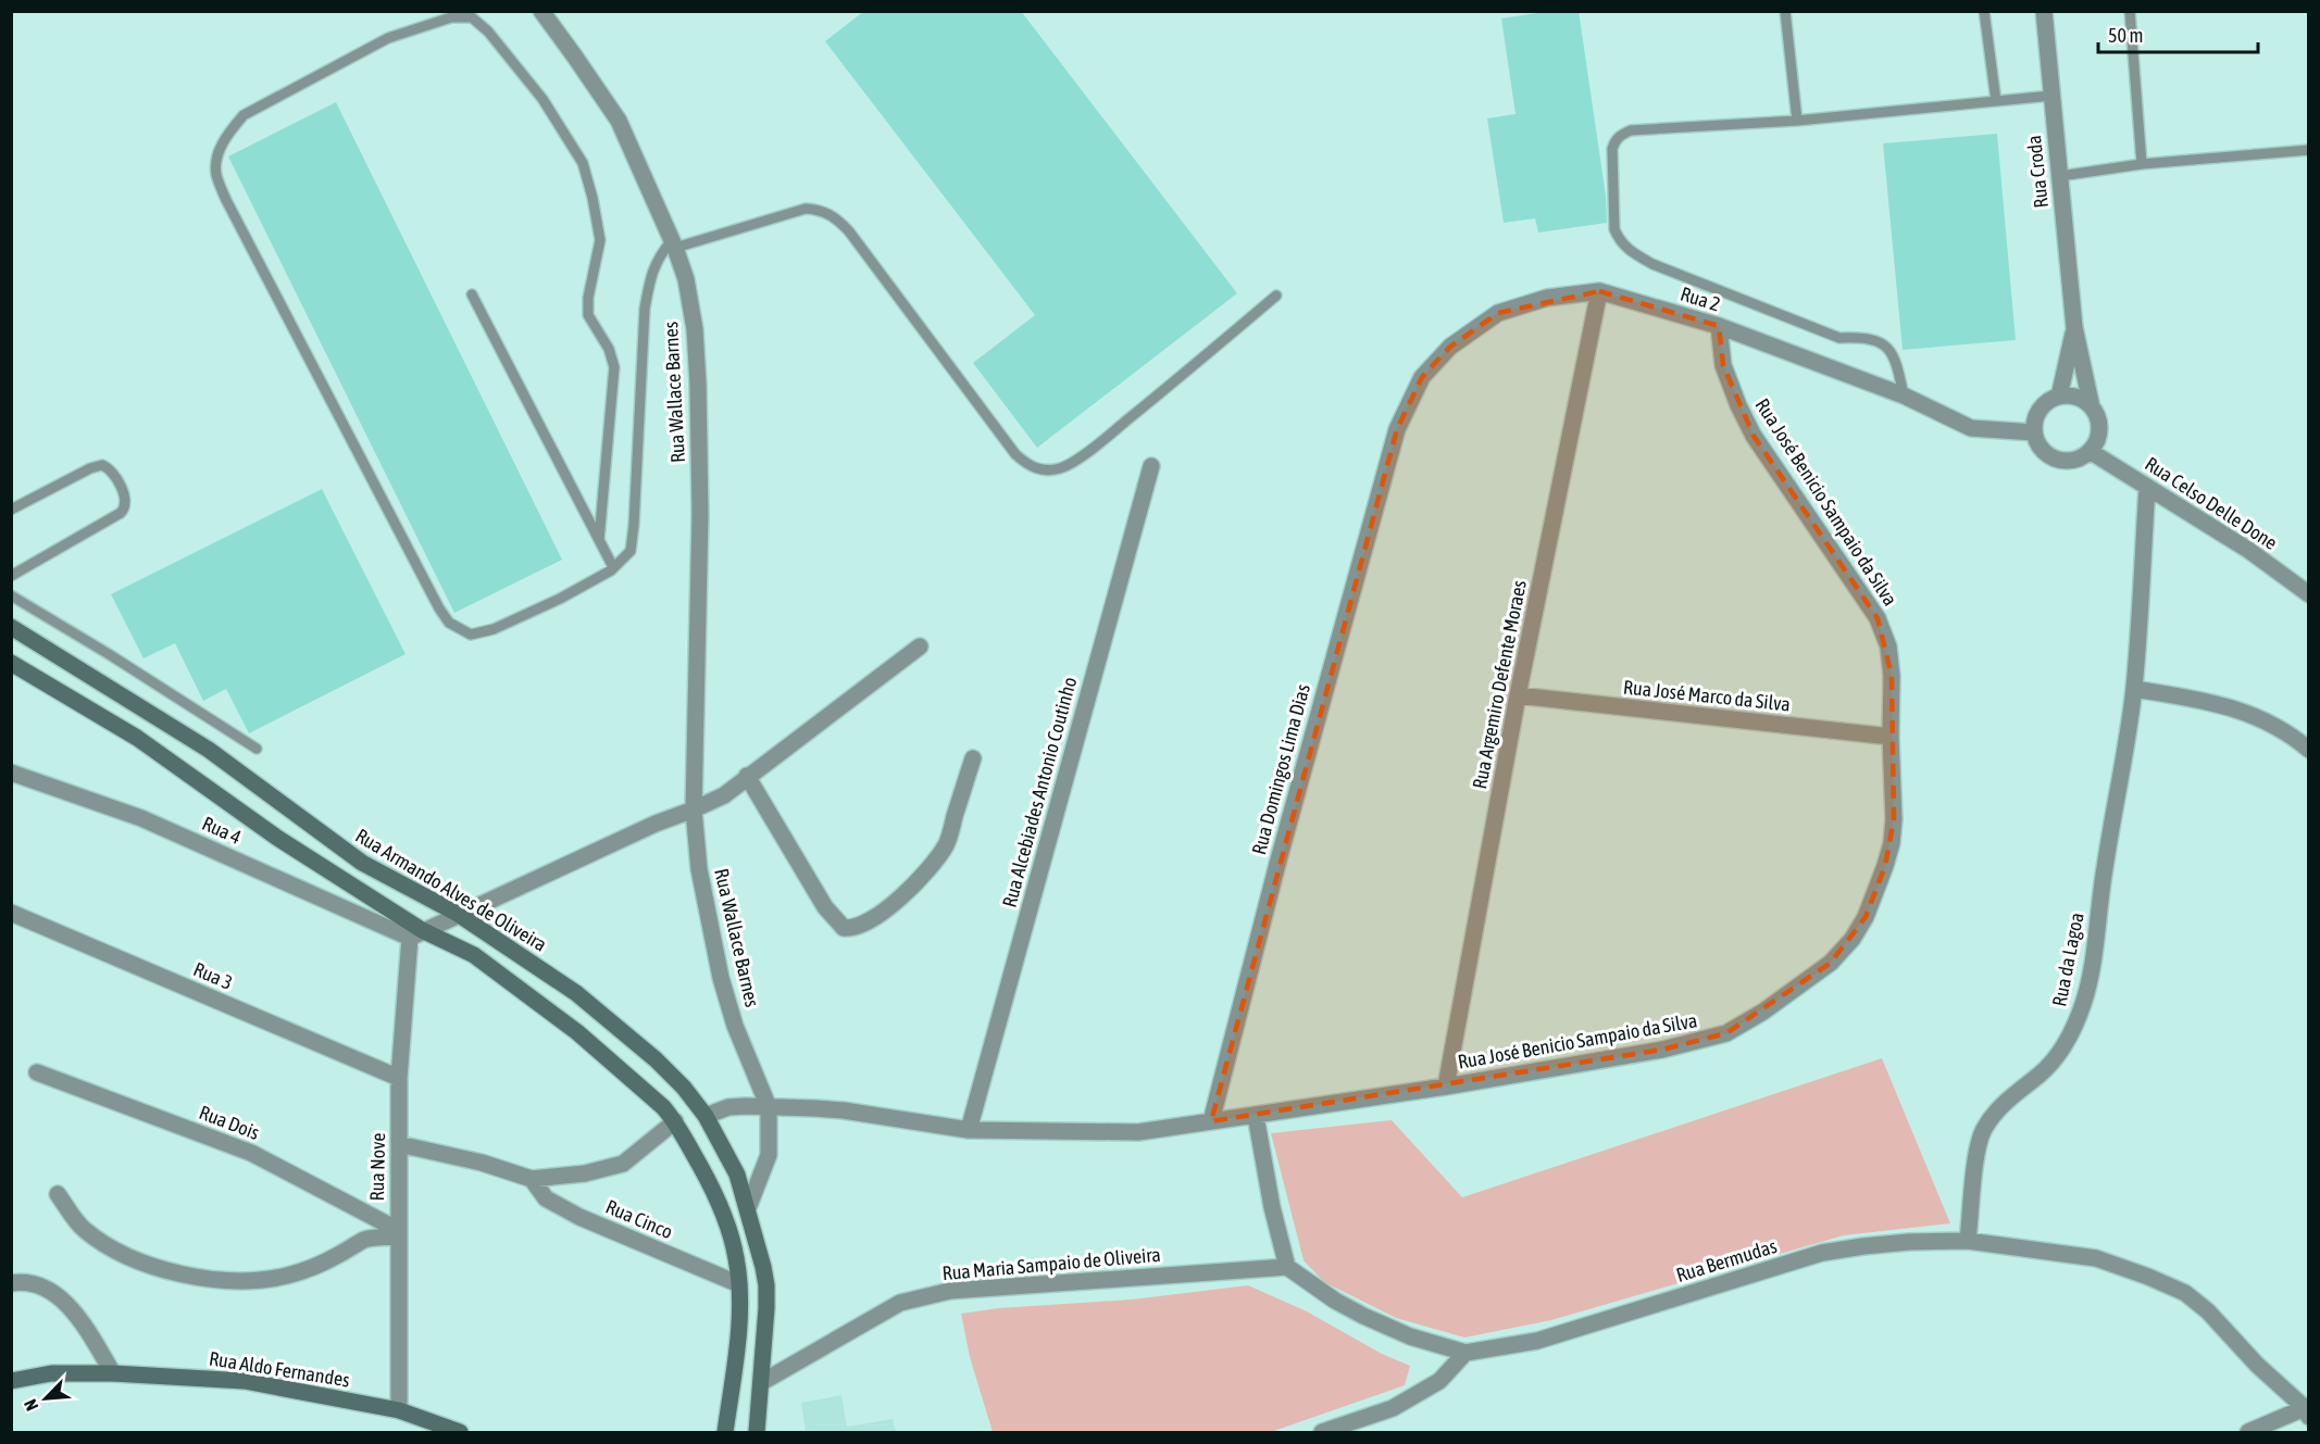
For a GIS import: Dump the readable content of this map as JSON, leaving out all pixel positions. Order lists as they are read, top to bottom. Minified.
{"streets":{"main road":["Rua Armando Alves de Oliveira","Rua Aldo Fernandes"],"street":["Rua Croda","Rua 2","Rua Wallace Barnes","Rua José Benicio Sampaio da Silva","Rua Celso Delle Done","Rua Argemiro Defente Moraes","Rua José Marco da Silva","Rua Domingos Lima Dias","Rua Alcebiades Antonio Coutinho","Rua 4","Rua da Lagoa","Rua 3","Rua Dois","Rua Nove","Rua Cinco","Rua Bermudas","Rua Maria Sampaio de Oliveira"]},"crossings":[["Rua Croda","Rua 2"],["Rua Croda","Rua Celso Delle Done"],["Rua 2","Rua José Benicio Sampaio da Silva"],["Rua 2","Rua Celso Delle Done"],["Rua 2","Rua Argemiro Defente Moraes"],["Rua 2","Rua Domingos Lima Dias"],["Rua Wallace Barnes","Rua José Benicio Sampaio da Silva"],["Rua Wallace Barnes","Rua Armando Alves de Oliveira"],["Rua José Benicio Sampaio da Silva","Rua Argemiro Defente Moraes"],["Rua José Benicio Sampaio da Silva","Rua José Marco da Silva"],["Rua José Benicio Sampaio da Silva","Rua Domingos Lima Dias"],["Rua José Benicio Sampaio da Silva","Rua Alcebiades Antonio Coutinho"],["Rua Celso Delle Done","Rua da Lagoa"],["Rua Argemiro Defente Moraes","Rua José Marco da Silva"],["Rua 4","Rua Nove"],["Rua Armando Alves de Oliveira","Rua Maria Sampaio de Oliveira"],["Rua da Lagoa","Rua Bermudas"],["Rua 3","Rua Nove"],["Rua Dois","Rua Nove"],["Rua Nove","Rua Cinco"],["Rua Nove","Rua Aldo Fernandes"],["Rua Bermudas","Rua Maria Sampaio de Oliveira"]],"scale_bar":"50 m","north":"bottom left"}
